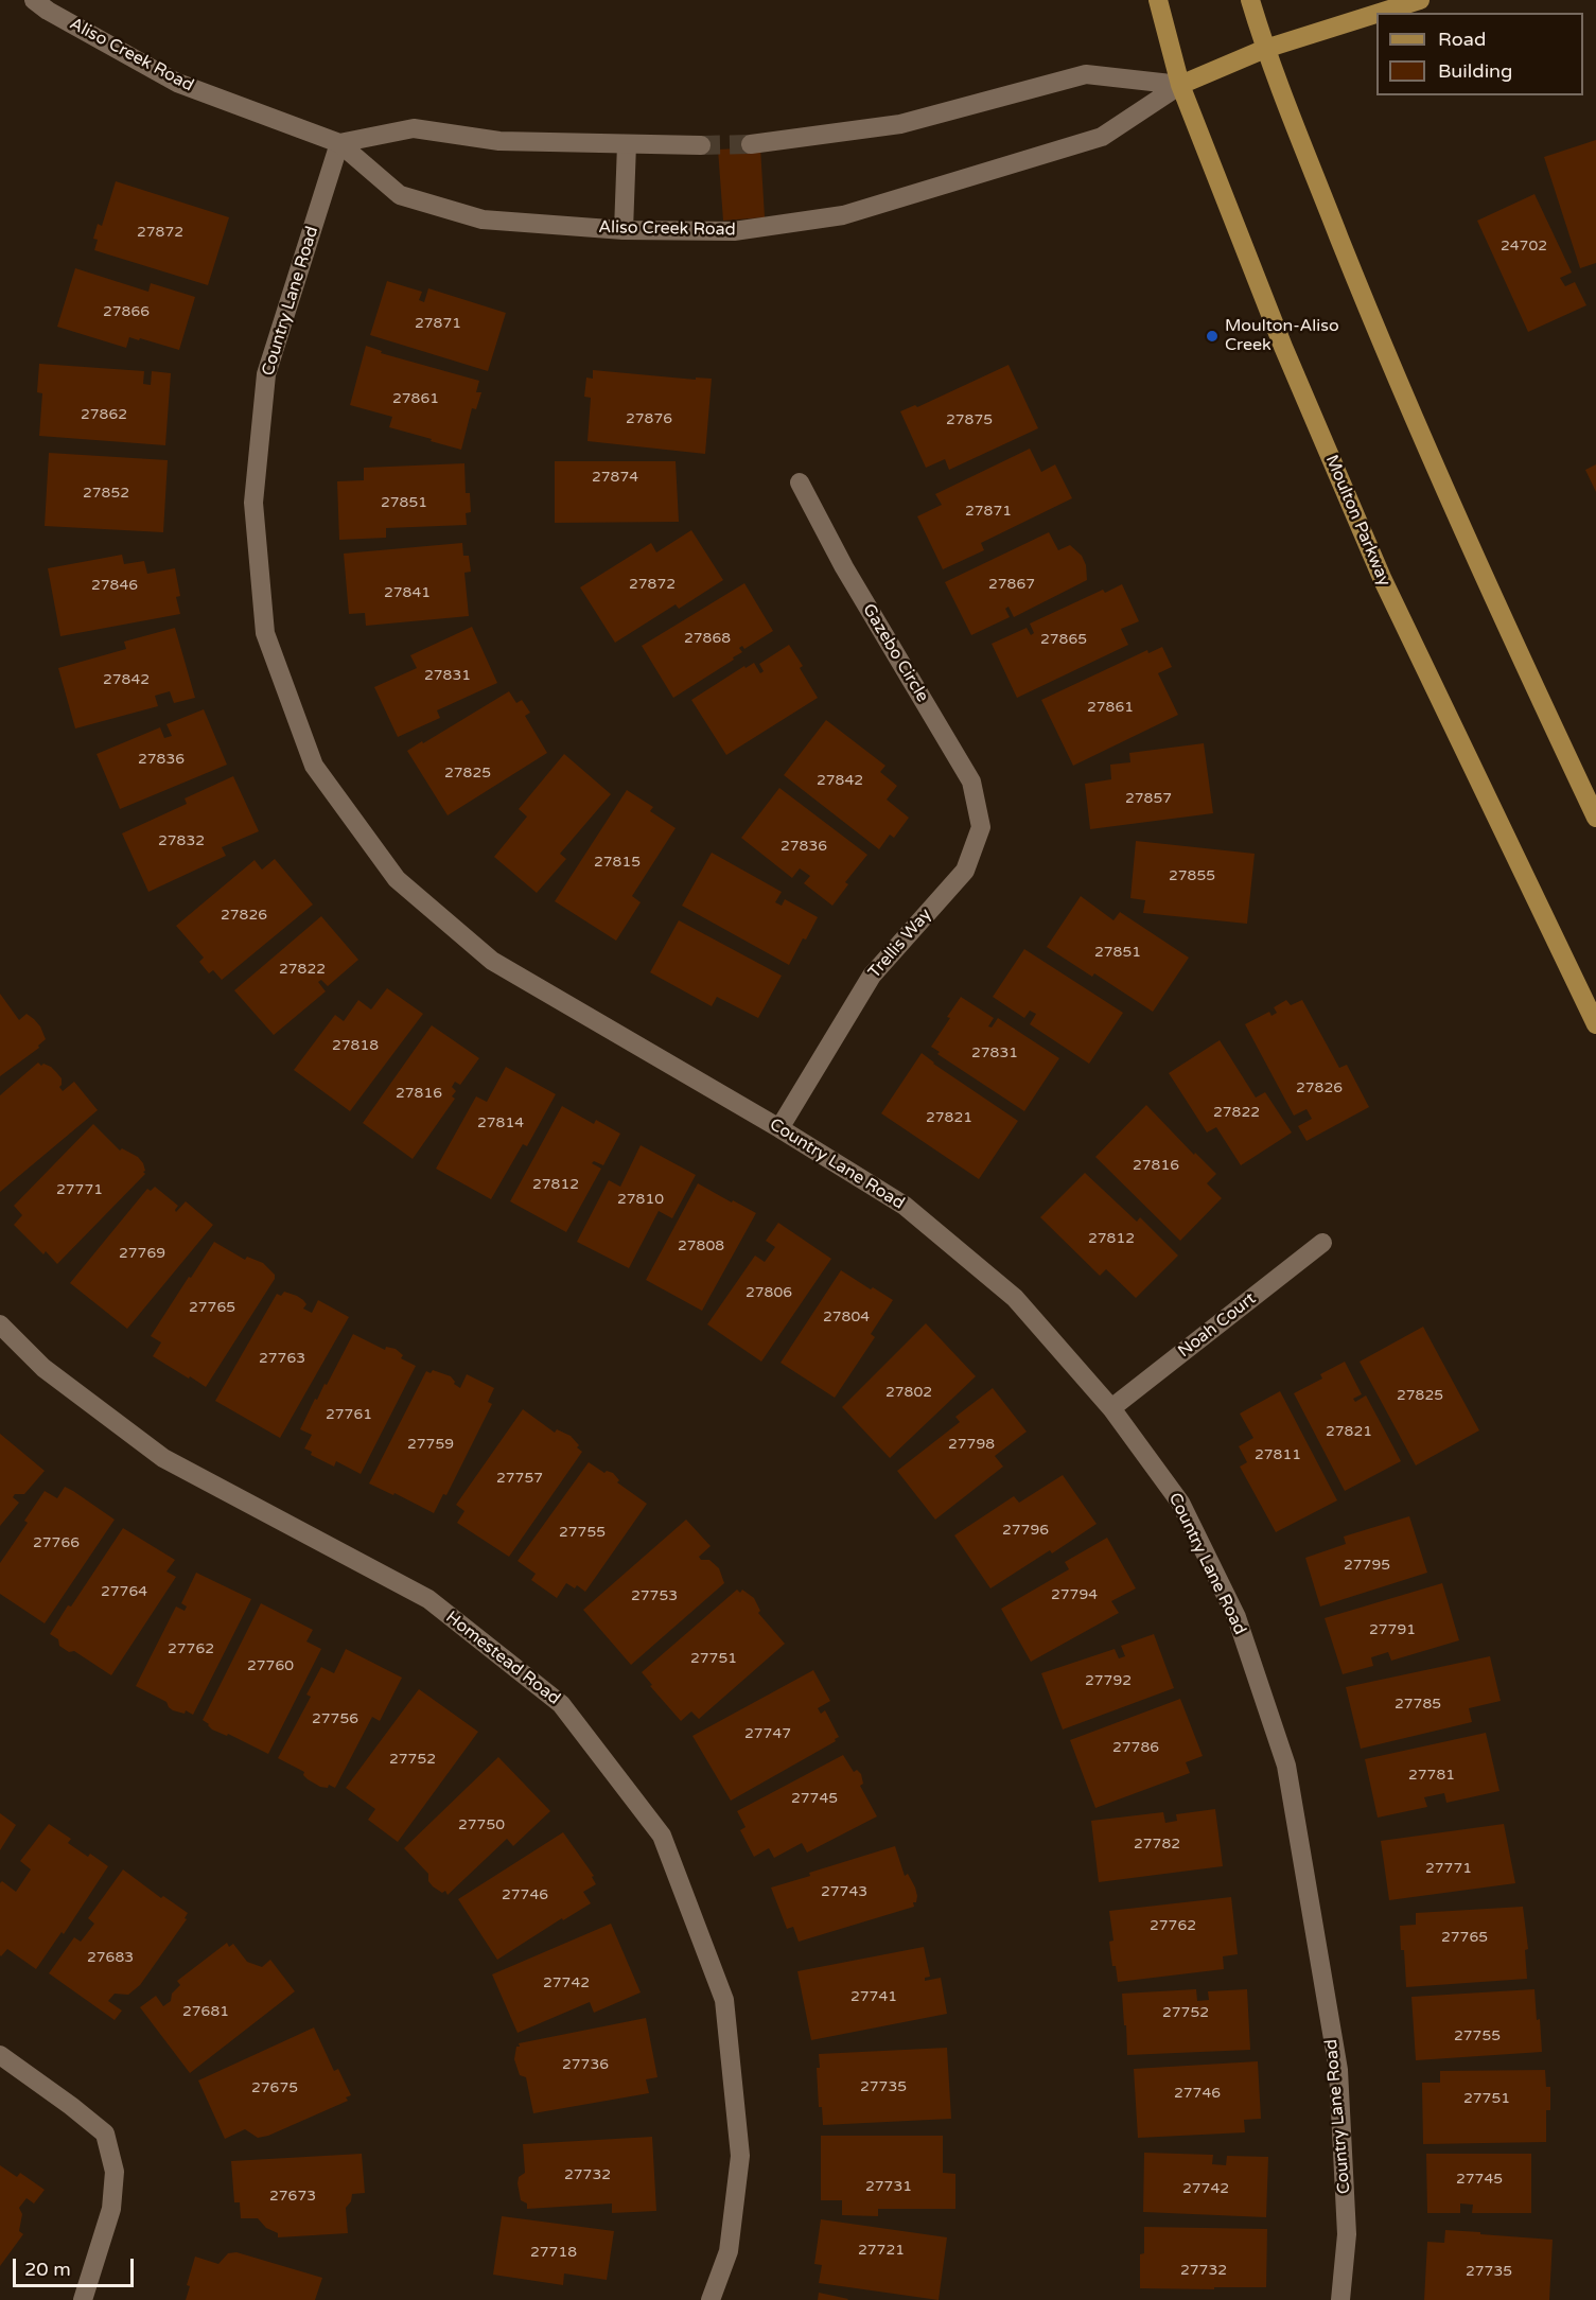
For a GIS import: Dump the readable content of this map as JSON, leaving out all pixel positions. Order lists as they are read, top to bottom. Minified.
{"streets":{"main road":["Aliso Creek Road","Moulton Parkway"],"street":["Country Lane Road","Gazebo Circle","Trellis Way","Noah Court","Homestead Road"]},"crossings":[["Aliso Creek Road","Country Lane Road"],["Aliso Creek Road","Moulton Parkway"],["Country Lane Road","Trellis Way"],["Country Lane Road","Noah Court"],["Gazebo Circle","Trellis Way"]],"places":["Moulton-Aliso Creek"],"house_numbers":["27872","24702","27866","27871","27861","27862","27876","27875","27874","27852","27851","27871","27872","27867","27846","27841","27868","27865","27831","27842","27861","27836","27825","27842","27857","27832","27836","27815","27855","27826","27851","27822","27818","27831","27826","27816","27822","27821","27814","27816","27812","27771","27810","27812","27808","27769","27806","27765","27804","27763","27802","27825","27761","27821","27759","27798","27811","27757","27796","27755","27766","27795","27764","27794","27753","27791","27762","27751","27760","27792","27785","27756","27747","27786","27752","27781","27745","27750","27782","27771","27743","27746","27762","27765","27683","27742","27741","27681","27752","27755","27736","27735","27675","27746","27751","27732","27745","27731","27742","27673","27721","27718","27732","27735"],"legend":["Road","Building"],"scale_bar":"20 m"}
